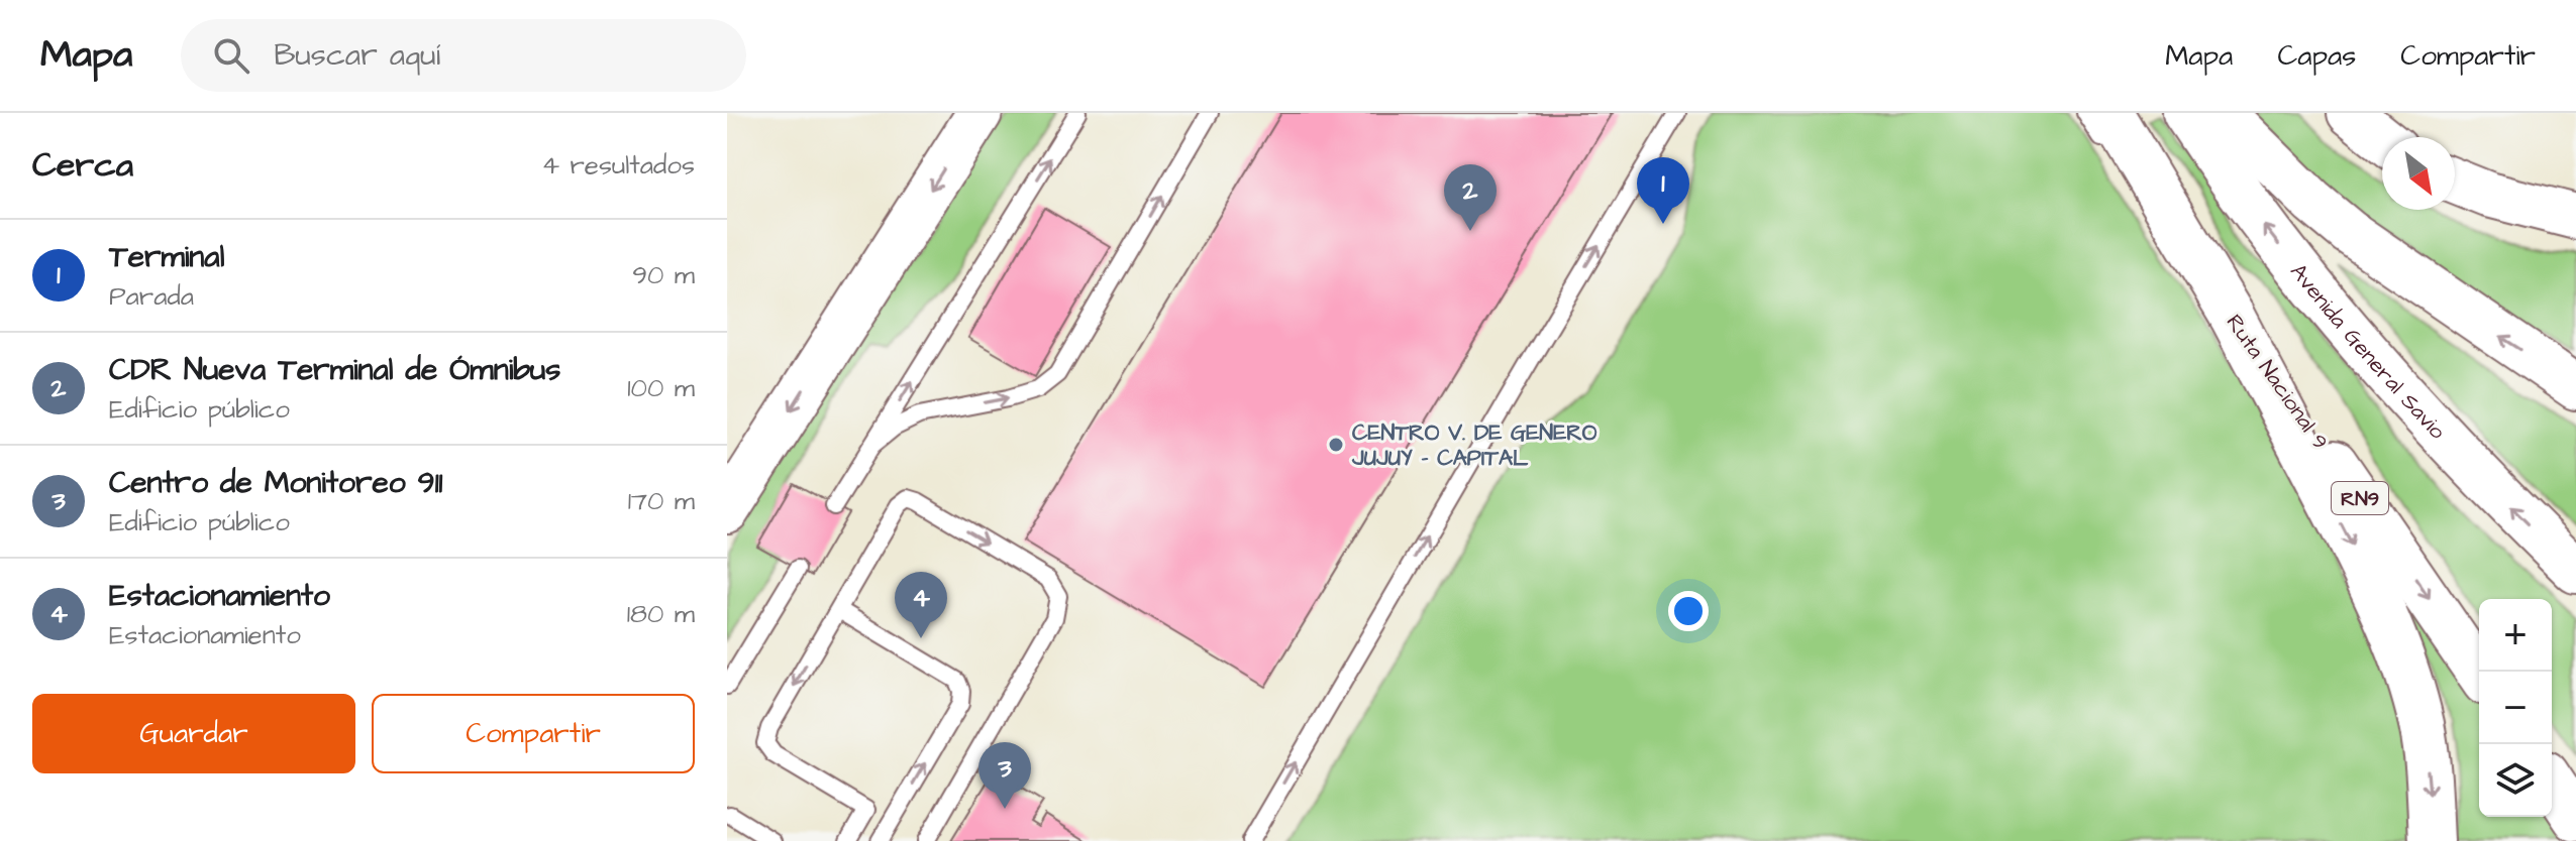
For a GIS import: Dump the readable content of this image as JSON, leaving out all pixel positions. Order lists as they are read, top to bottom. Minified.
{"streets":{"main road":["Avenida General Savio","Ruta Nacional 9","RN9"]},"places":["CENTRO V. DE GENERO JUJUY - CAPITAL"],"north":"bottom right","page":{"header":"Mapa","search":"Buscar aquí","nav":["Mapa","Capas","Compartir"],"heading":["Cerca","4 resultados"],"pins":["1","2","4","3"],"list":[{"mark":"1","name":"Terminal","note":"Parada","value":"90 m"},{"mark":"2","name":"CDR Nueva Terminal de Ómnibus","note":"Edificio público","value":"100 m"},{"mark":"3","name":"Centro de Monitoreo 911","note":"Edificio público","value":"170 m"},{"mark":"4","name":"Estacionamiento","note":"Estacionamiento","value":"180 m"}],"map_buttons":["+","−"],"buttons":["Guardar","Compartir"]}}
